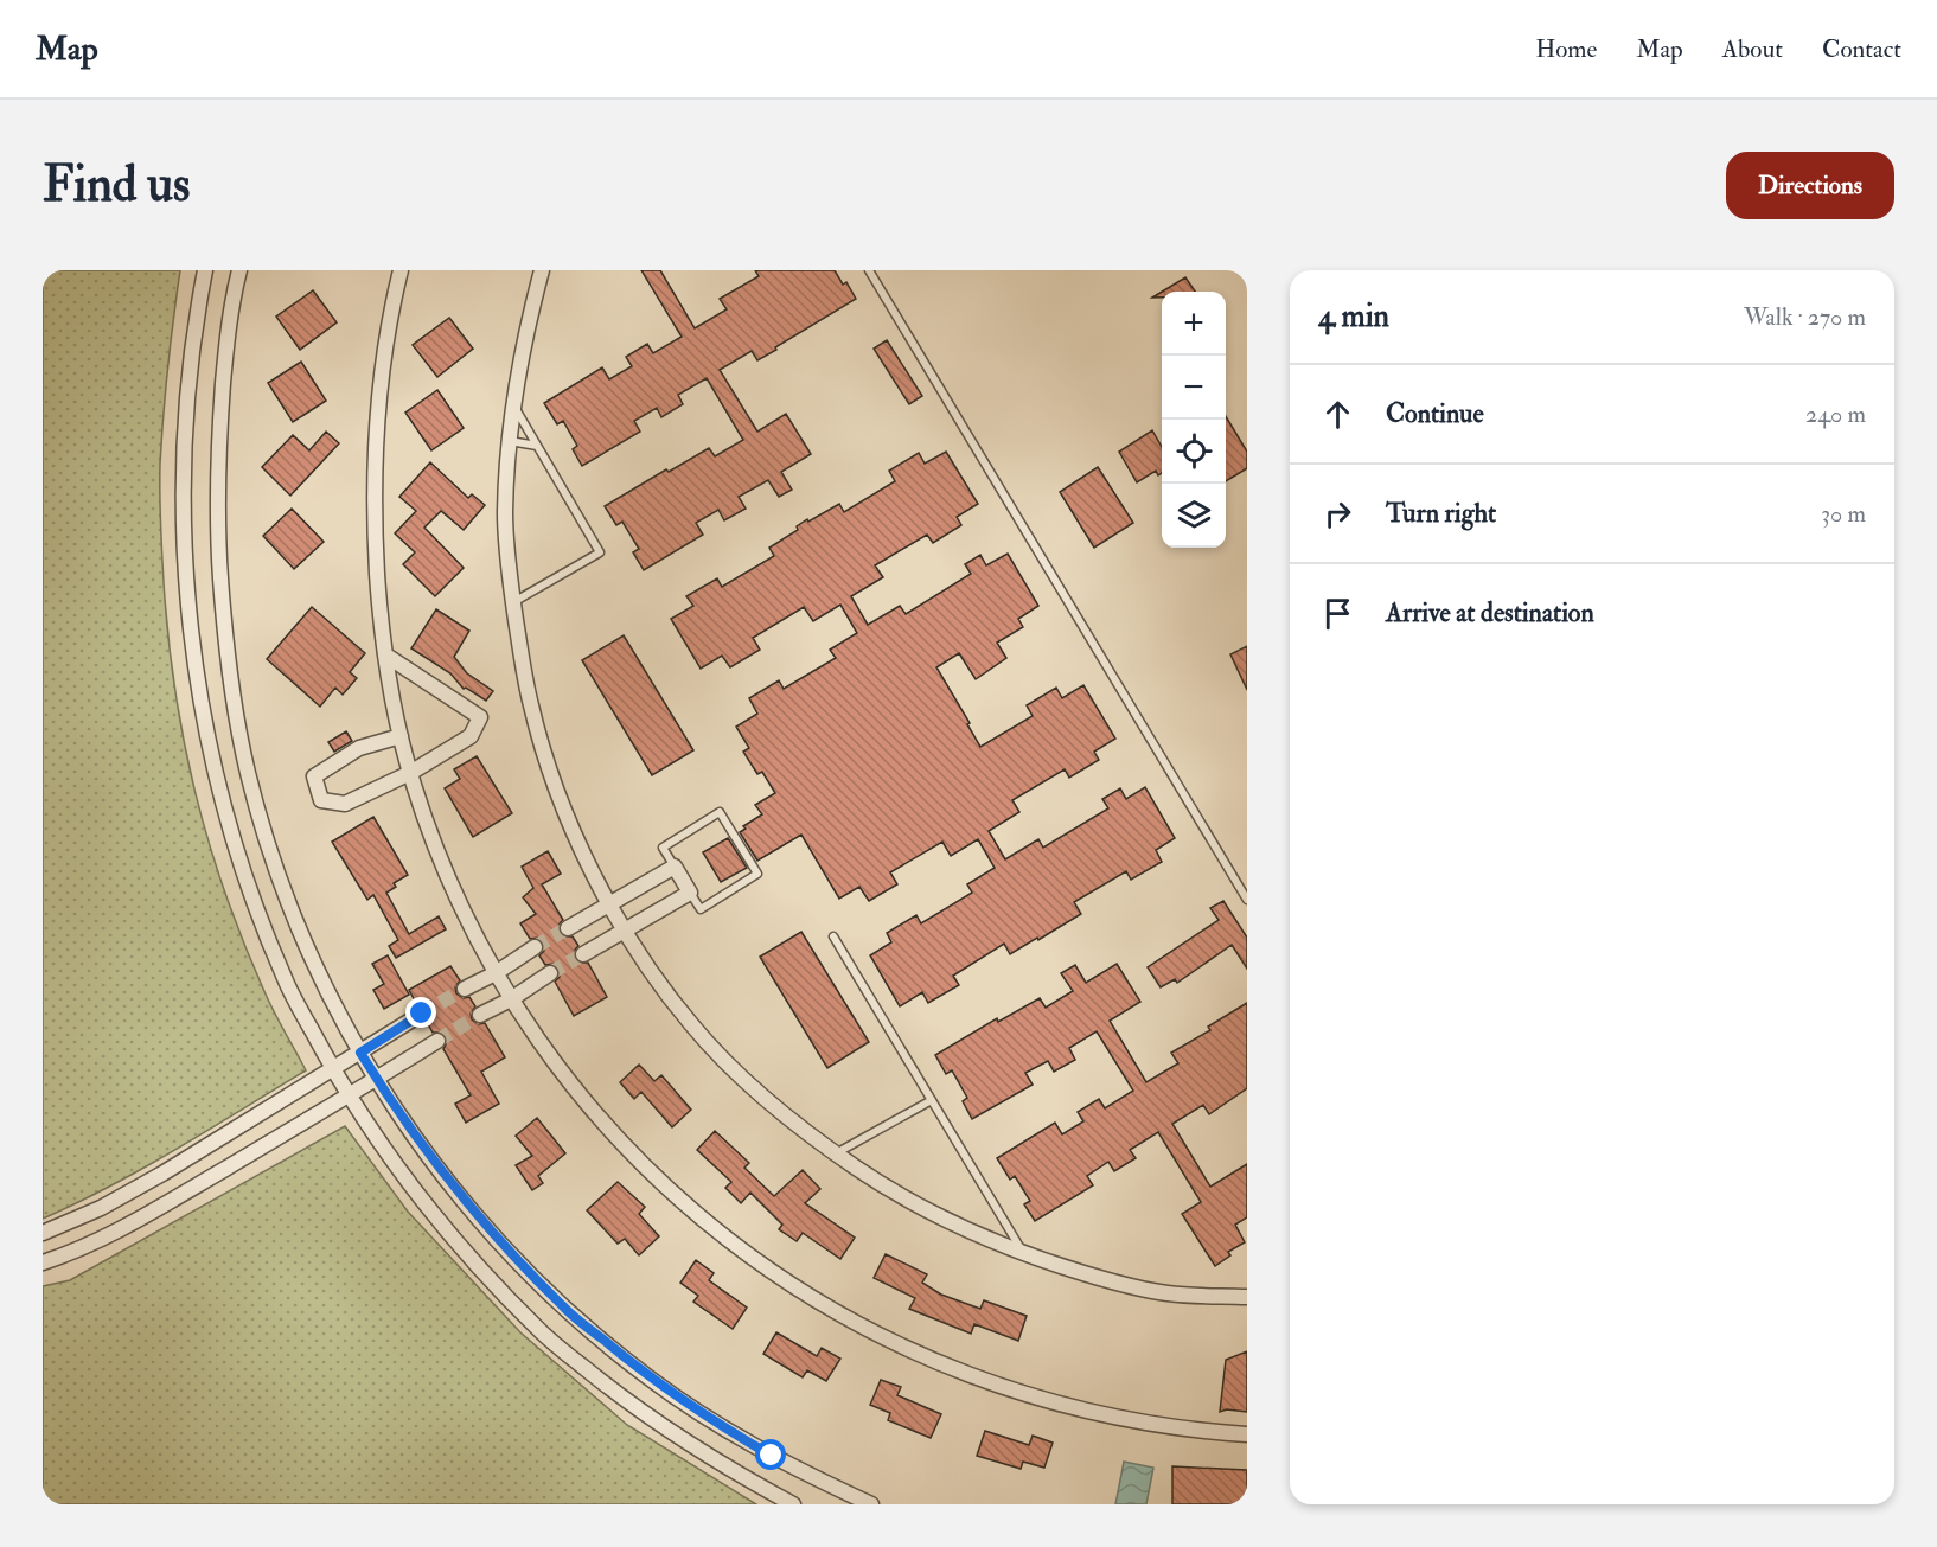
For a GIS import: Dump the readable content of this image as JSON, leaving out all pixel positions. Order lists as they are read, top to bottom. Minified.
{"page":{"header":"Map","nav":["Home","Map","About","Contact"],"buttons":"Directions","title":"Find us","heading":["4 min","Walk · 270 m"],"map_buttons":["+","−"],"list":[["Continue","240 m"],["Turn right","30 m"],"Arrive at destination"]}}
